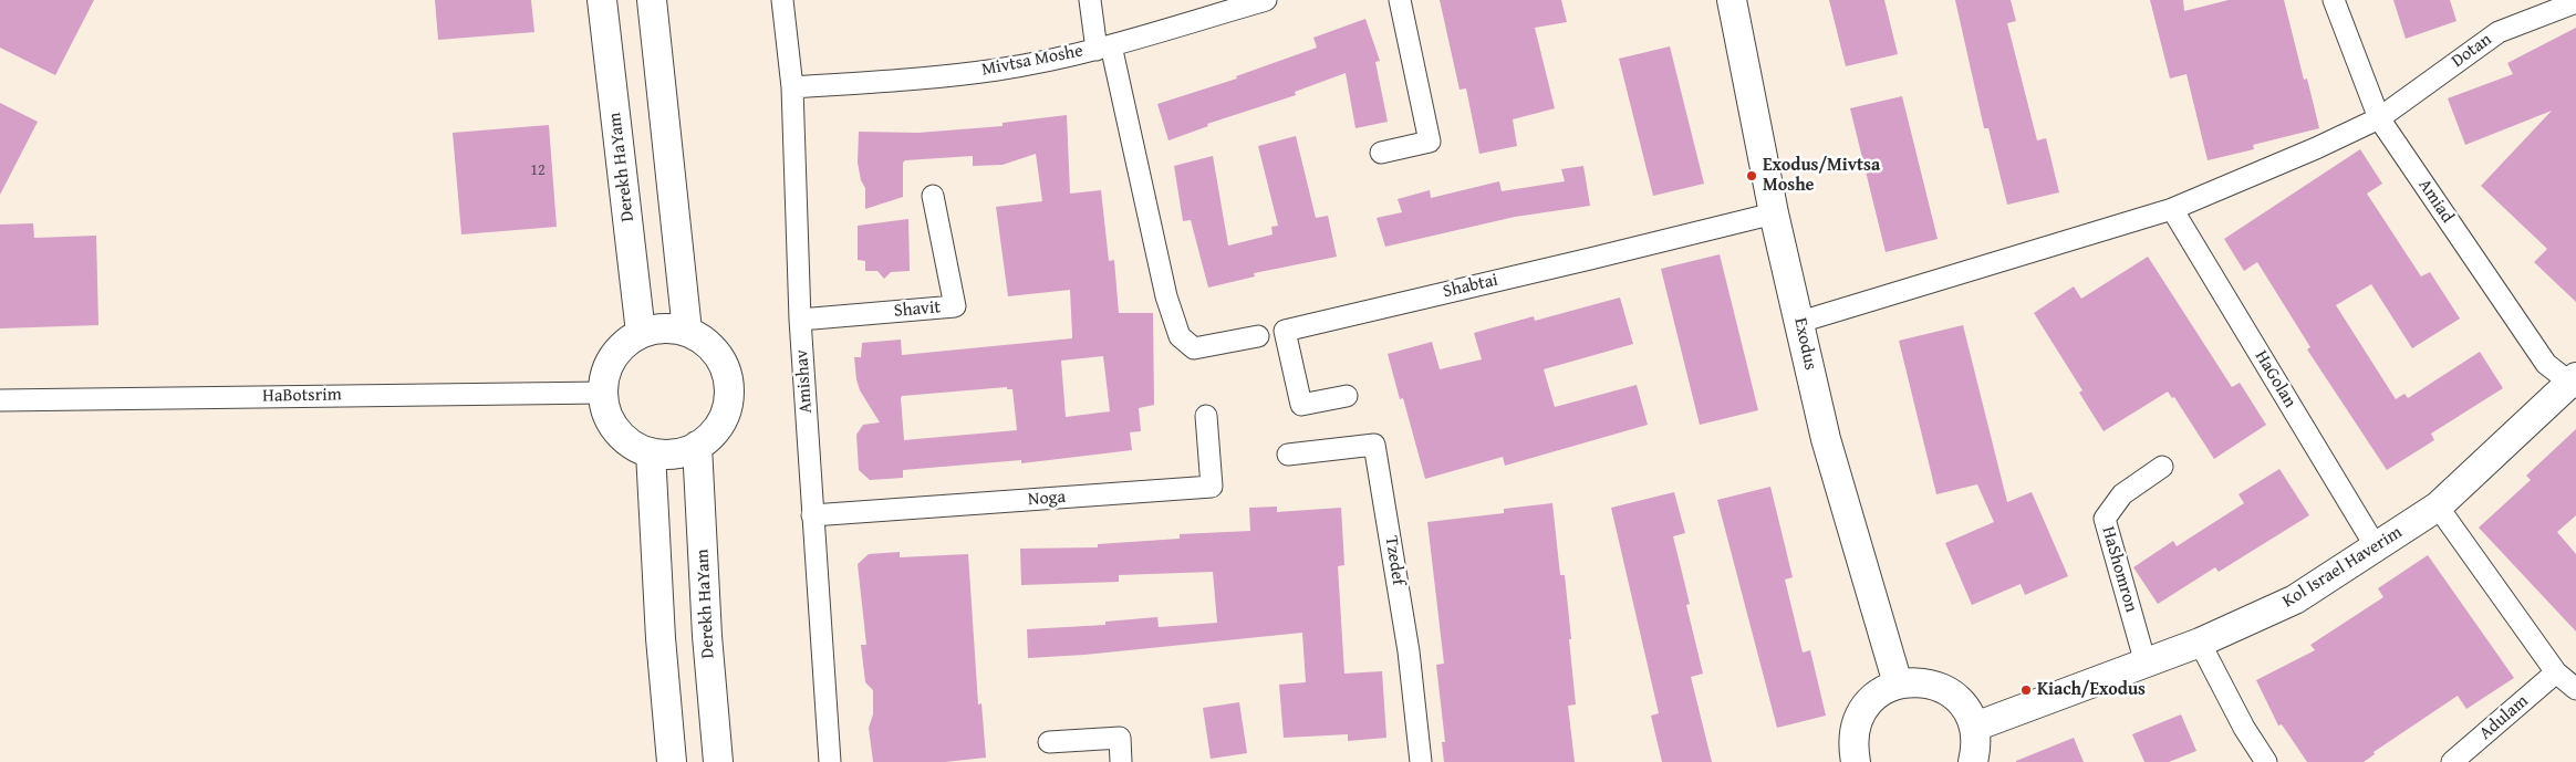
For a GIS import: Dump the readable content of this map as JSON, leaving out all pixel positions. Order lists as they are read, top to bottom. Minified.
{"streets":{"street":["Dotan","Mivtsa Moshe","Derekh HaYam","Amiad","Shabtai","Shavit","Exodus","HaGolan","Amishav","HaBotsrim","Noga","Tzedef","Kol Israel Haverim","HaShomron","Adulam"]},"crossings":[["Dotan","Amiad"],["Mivtsa Moshe","Amishav"],["Derekh HaYam","HaBotsrim"],["Amiad","Kol Israel Haverim"],["Shabtai","Exodus"],["Shavit","Amishav"],["HaGolan","Kol Israel Haverim"],["Amishav","Noga"],["Kol Israel Haverim","HaShomron"]],"places":["Exodus/Mivtsa Moshe","Kiach/Exodus"],"house_numbers":["12"]}
